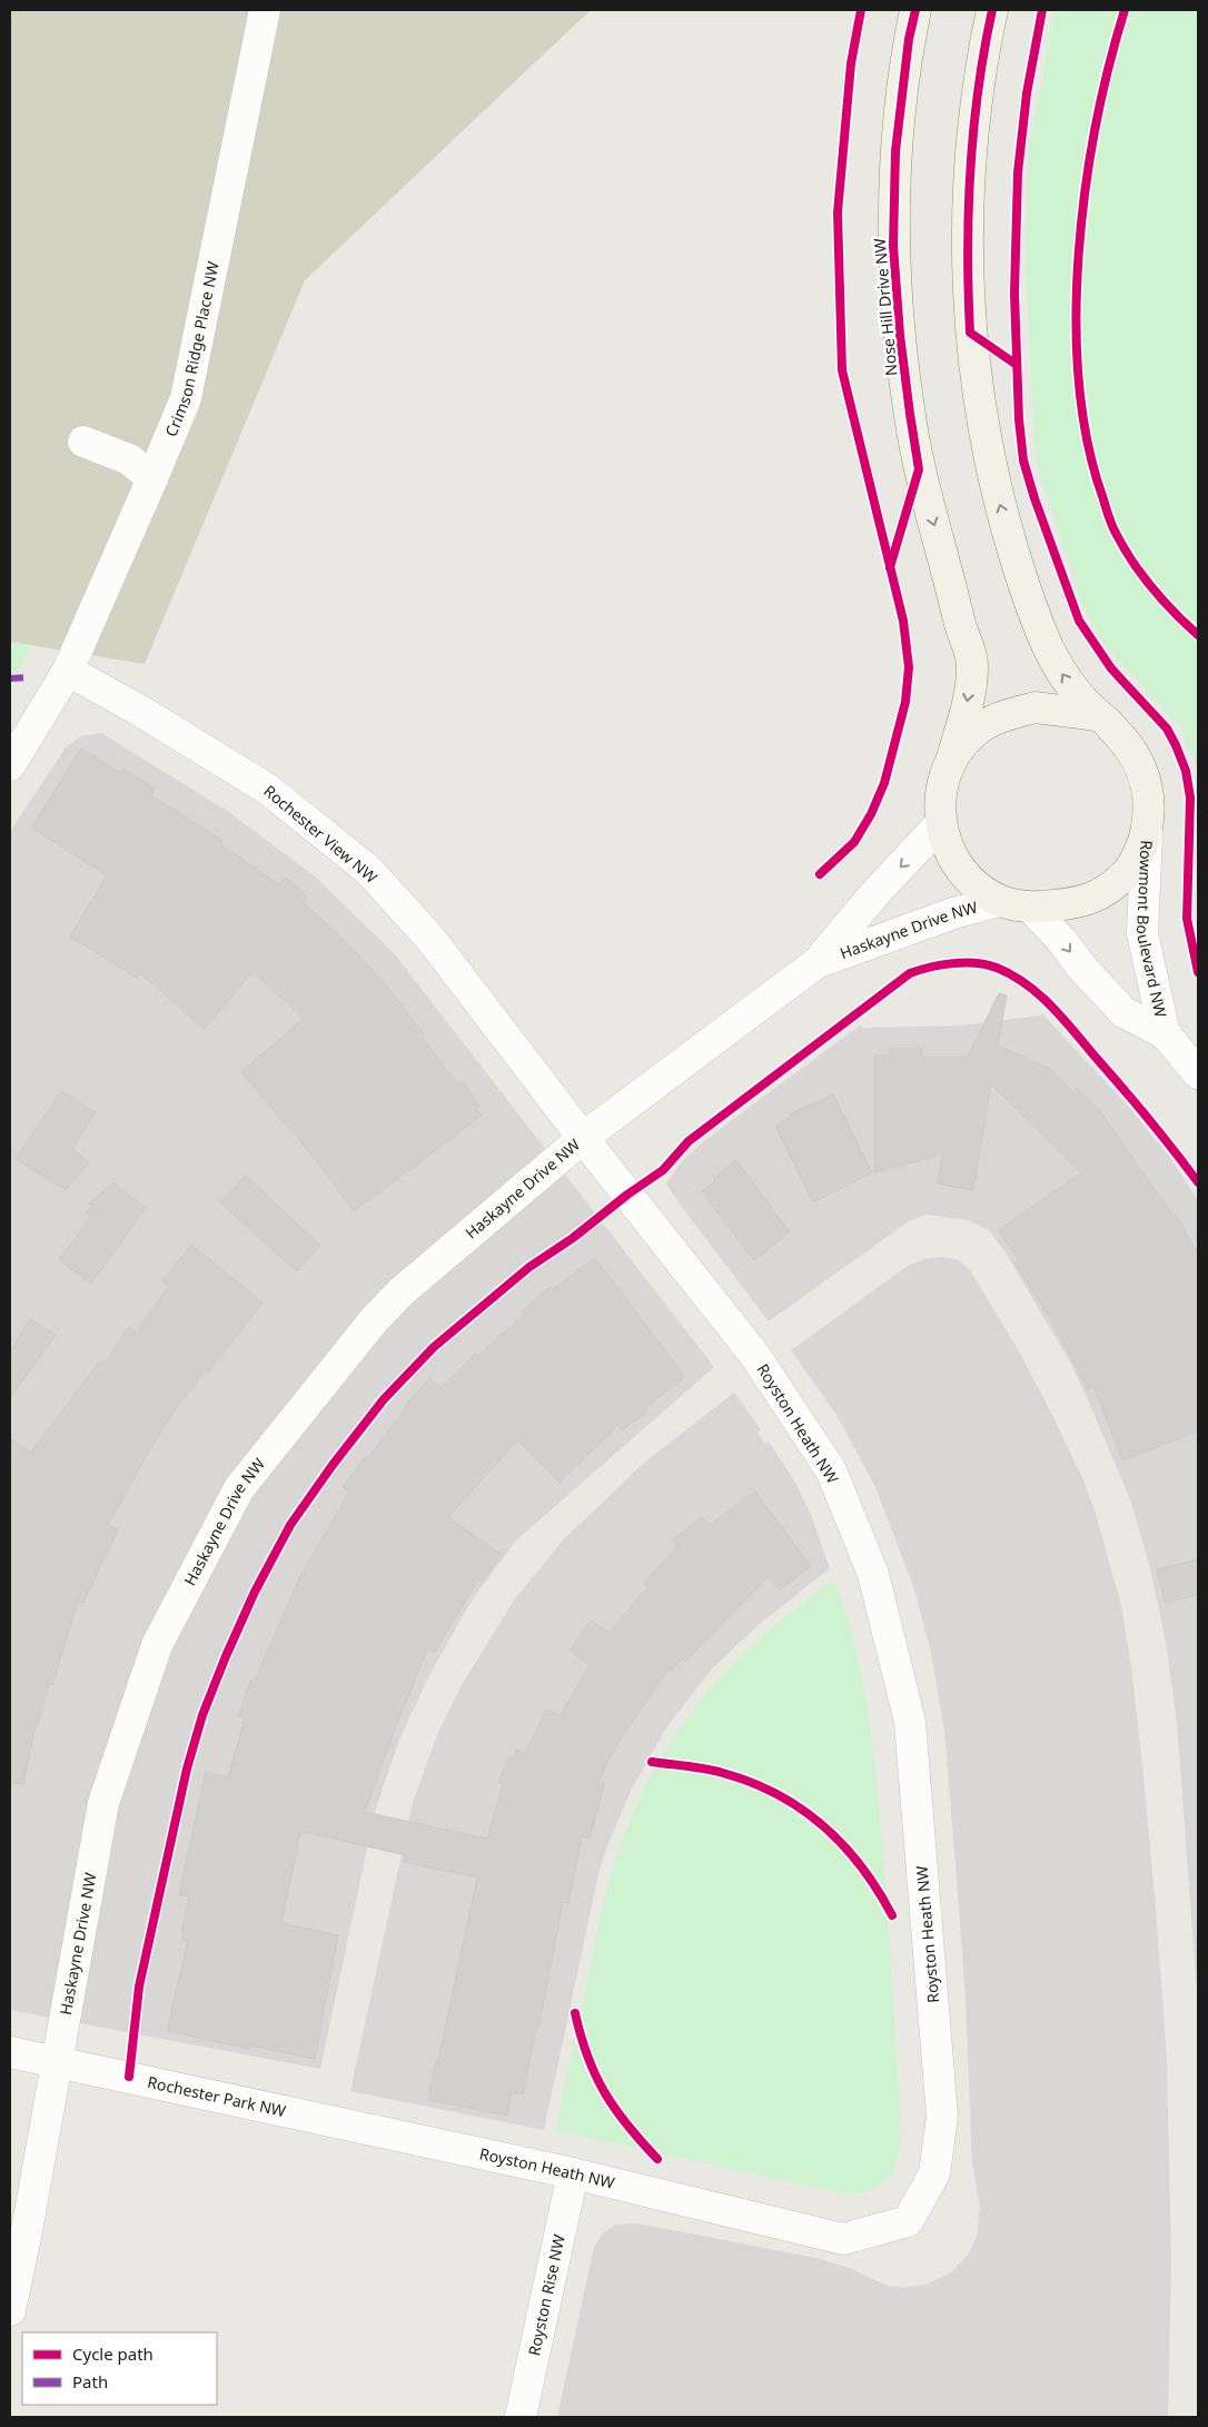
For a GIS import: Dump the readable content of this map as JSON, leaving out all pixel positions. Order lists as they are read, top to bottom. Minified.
{"streets":{"street":["Nose Hill Drive NW","Crimson Ridge Place NW","Rochester View NW","Rowmont Boulevard NW","Haskayne Drive NW","Royston Heath NW","Rochester Park NW","Royston Rise NW"]},"crossings":[["Nose Hill Drive NW","Haskayne Drive NW"],["Crimson Ridge Place NW","Rochester View NW"],["Rochester View NW","Haskayne Drive NW"],["Rochester View NW","Royston Heath NW"],["Haskayne Drive NW","Royston Heath NW"],["Haskayne Drive NW","Rochester Park NW"],["Royston Heath NW","Rochester Park NW"],["Royston Heath NW","Royston Rise NW"]],"one_way":["Rowmont Boulevard NW"],"legend":["Cycle path","Path"]}
